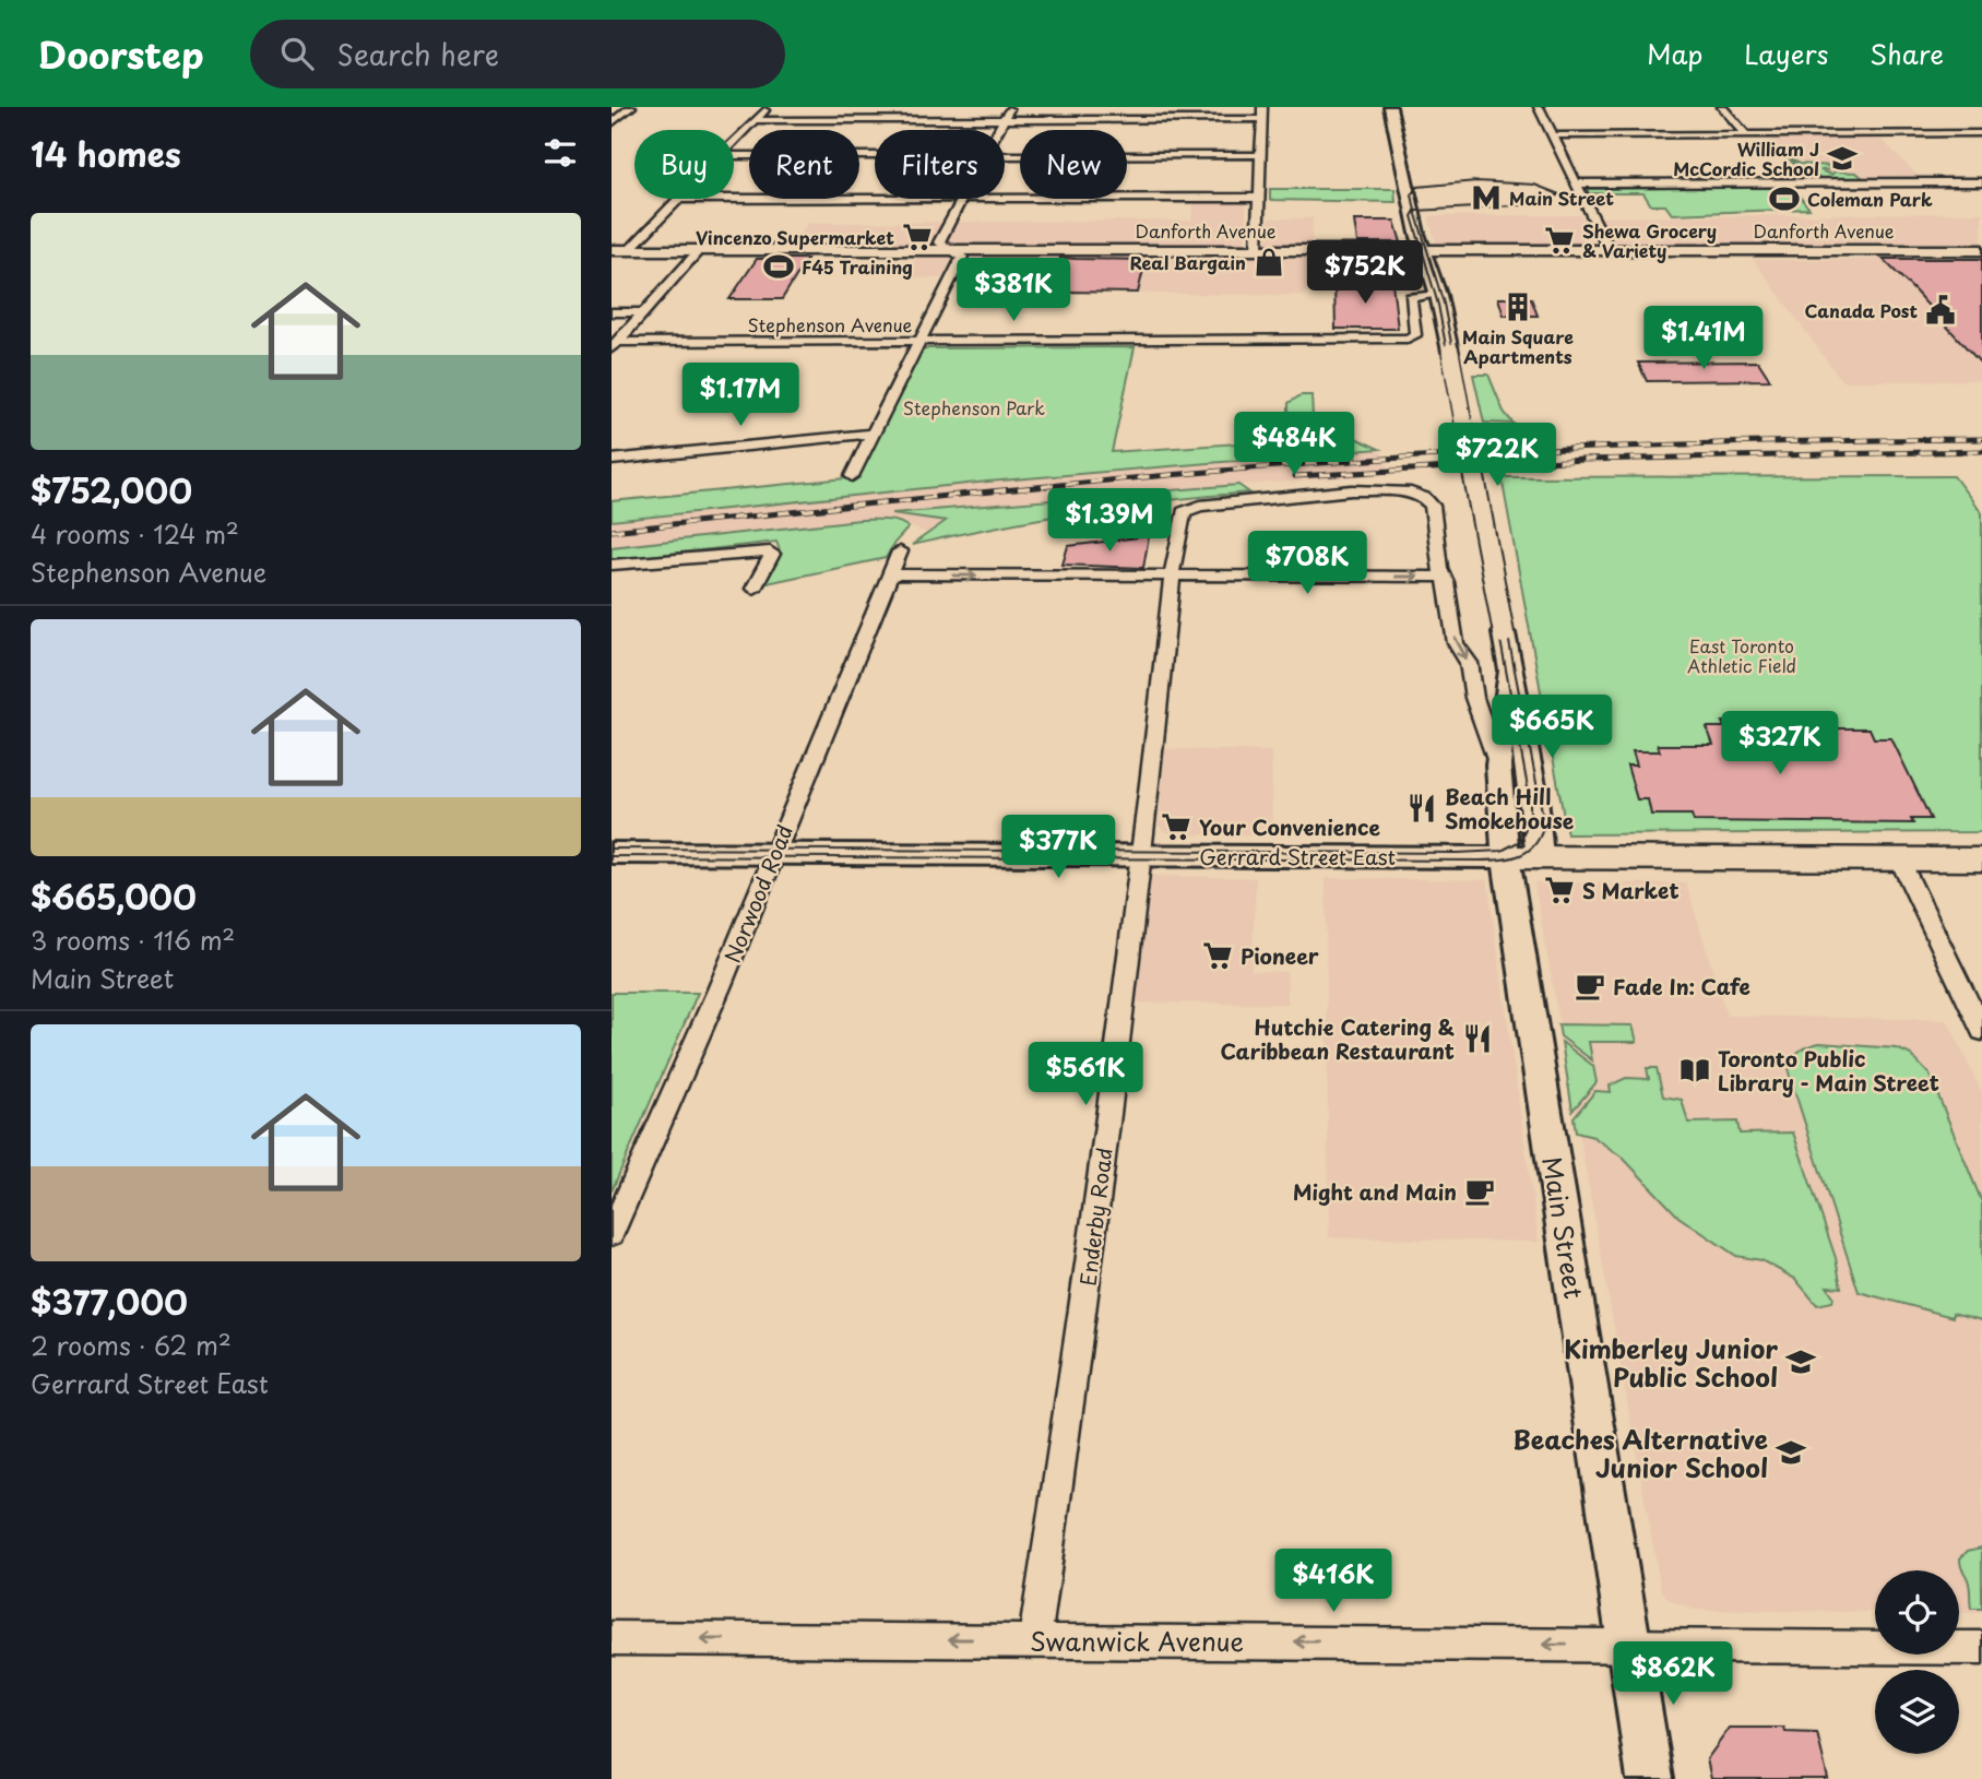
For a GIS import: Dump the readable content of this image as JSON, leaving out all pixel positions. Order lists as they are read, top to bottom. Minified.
{"streets":{"main road":["Danforth Avenue","Gerrard Street East"],"street":["Stephenson Avenue","Norwood Road","Enderby Road","Main Street","Swanwick Avenue"]},"crossings":[["Danforth Avenue","Main Street"],["Stephenson Avenue","Main Street"],["Gerrard Street East","Norwood Road"],["Gerrard Street East","Enderby Road"],["Gerrard Street East","Main Street"],["Enderby Road","Main Street"],["Enderby Road","Swanwick Avenue"],["Main Street","Swanwick Avenue"]],"one_way":["Swanwick Avenue"],"parks":["Stephenson Park","East Toronto Athletic Field"],"places":{"school or university":["William J McCordic School","Kimberley Junior Public School","Beaches Alternative Junior School"],"metro station":["Main Street"],"sports":["Coleman Park","F45 Training"],"supermarket":["Vincenzo Supermarket","Shewa Grocery & Variety","Your Convenience","S Market","Pioneer"],"shop":["Real Bargain"],"building":["Main Square Apartments"],"public building":["Canada Post"],"restaurant":["Beach Hill Smokehouse","Hutchie Catering & Caribbean Restaurant"],"cafe":["Fade In: Cafe","Might and Main"],"library":["Toronto Public Library - Main Street"]},"page":{"header":"Doorstep","search":"Search here","nav":["Map","Layers","Share"],"heading":"14 homes","chip":["Buy","Rent","Filters","New"],"list":[{"name":"$752,000","note":"4 rooms · 124 m² · Stephenson Avenue"},{"name":"$665,000","note":"3 rooms · 116 m² · Main Street"},{"name":"$377,000","note":"2 rooms · 62 m² · Gerrard Street East"}],"price":["$752K","$381K","$1.41M","$1.17M","$484K","$722K","$1.39M","$708K","$665K","$327K","$377K","$561K","$416K","$862K"]}}
